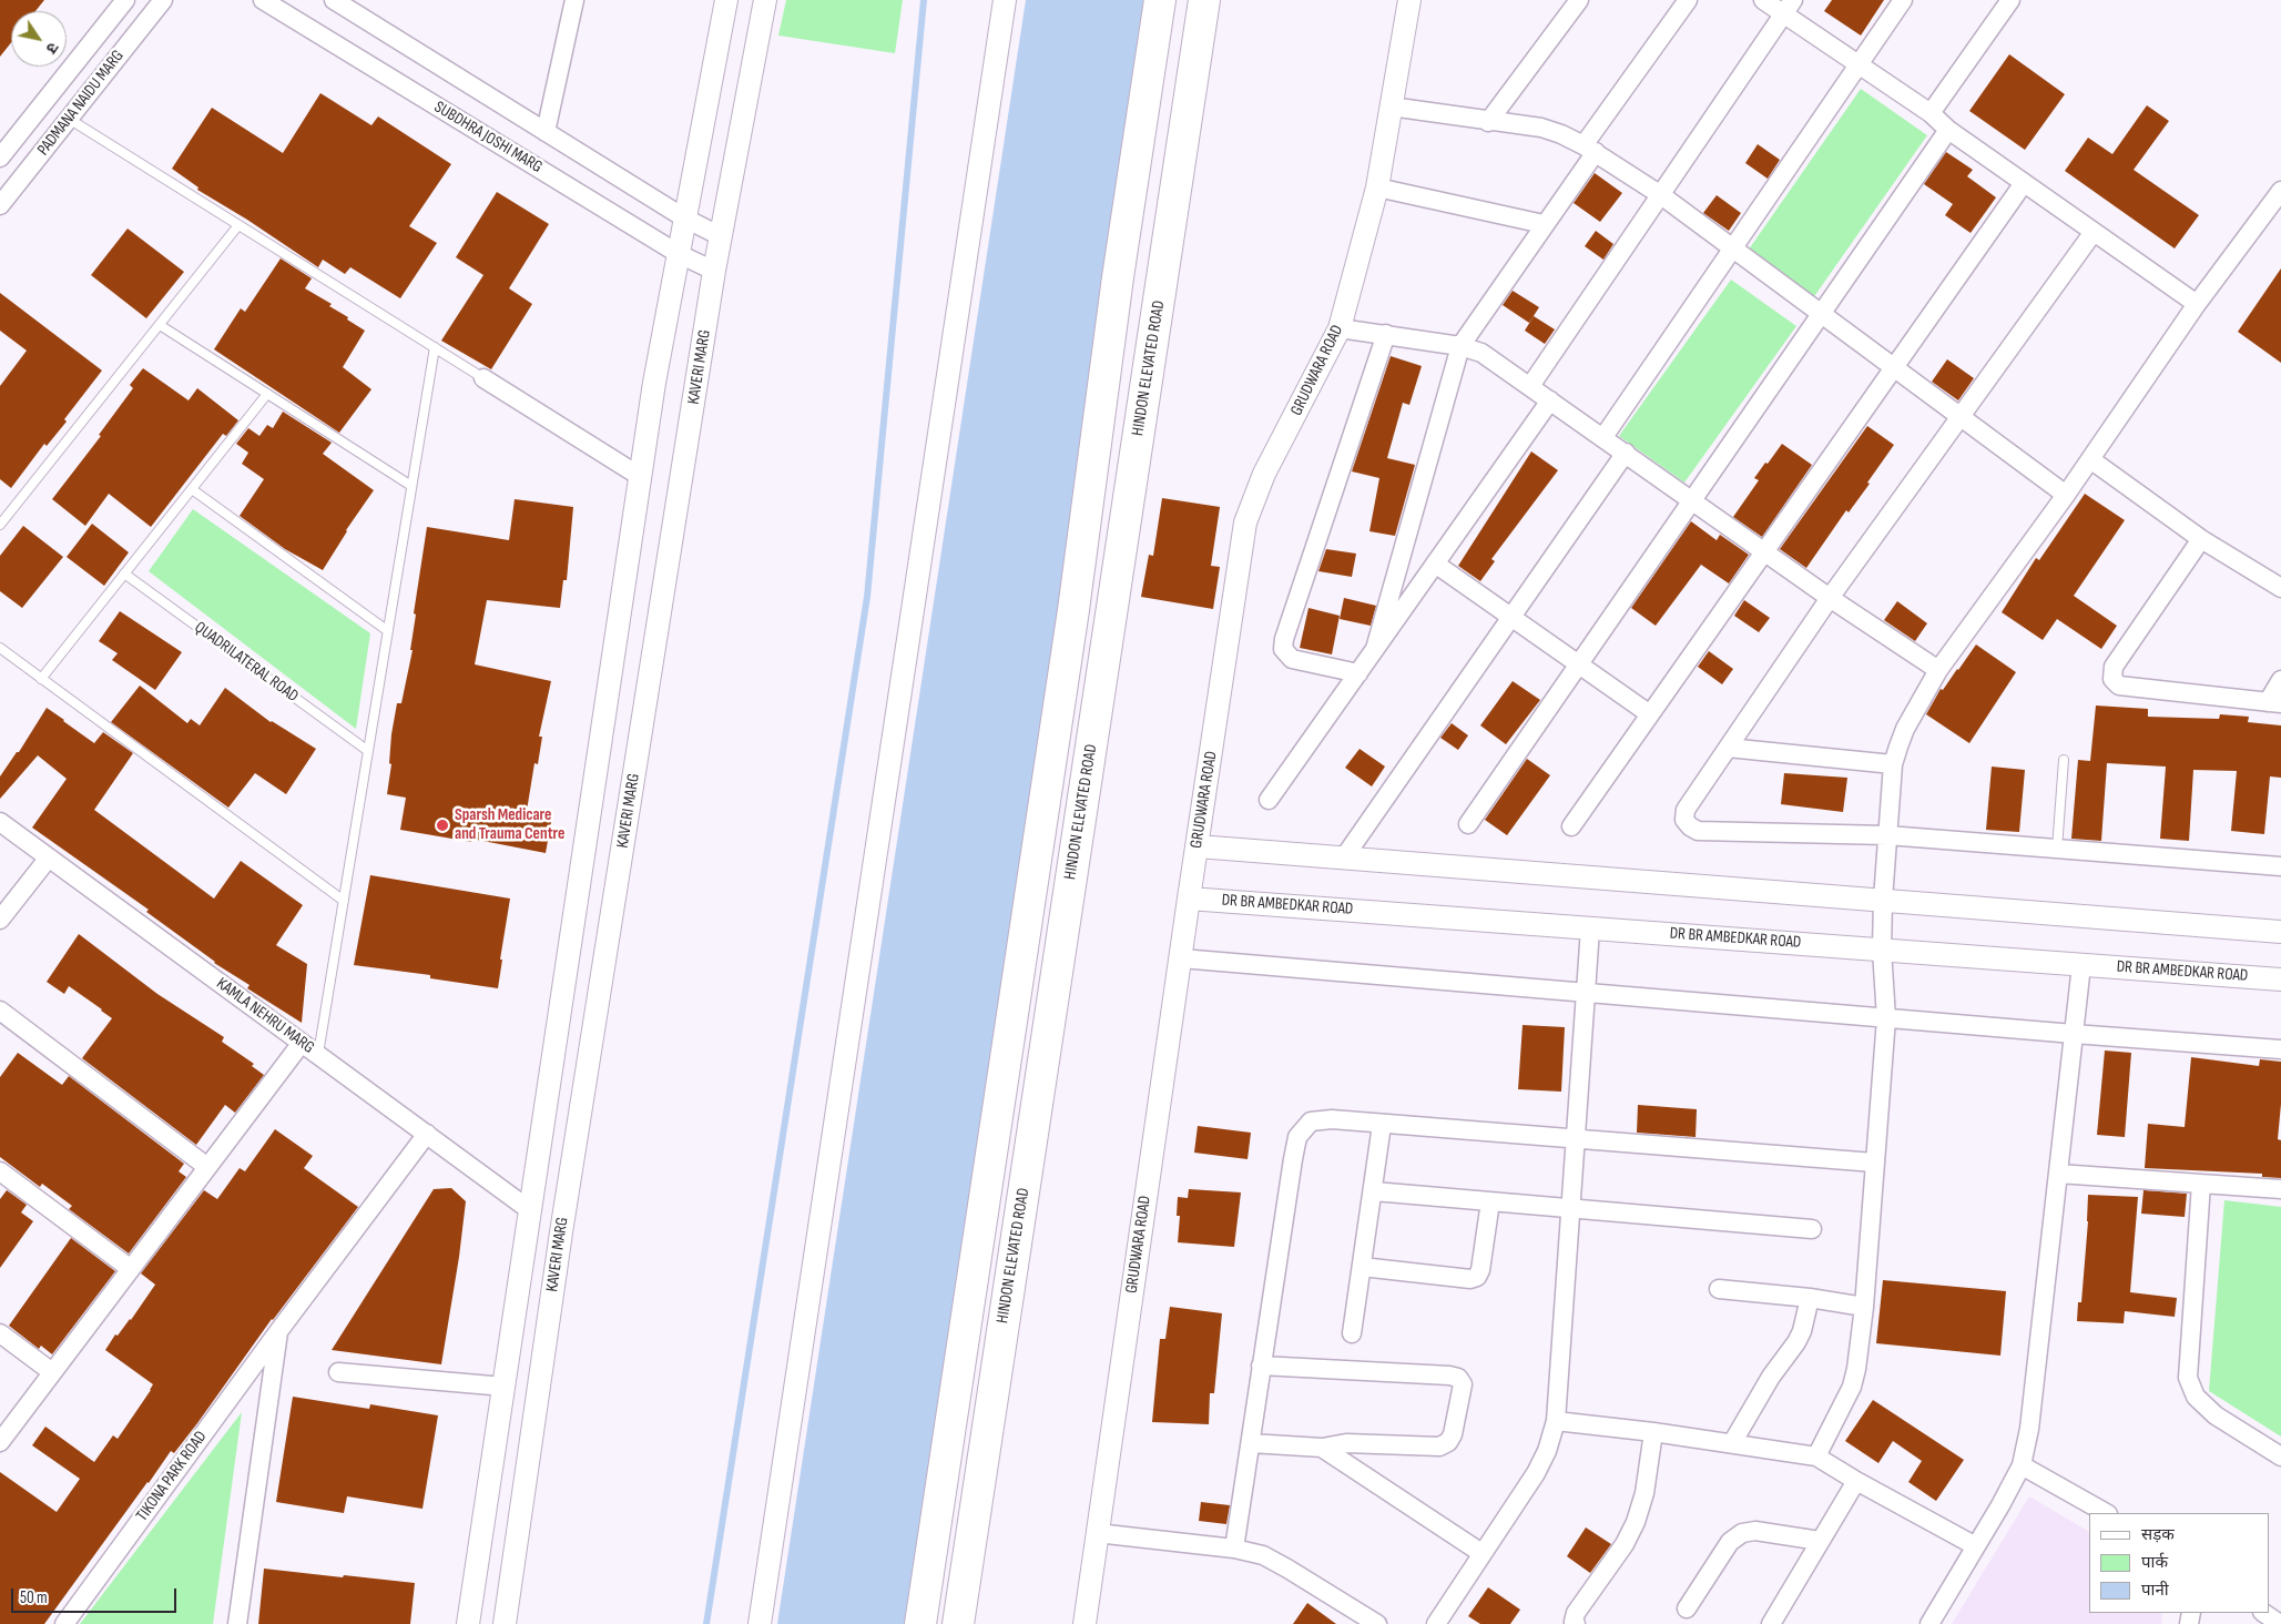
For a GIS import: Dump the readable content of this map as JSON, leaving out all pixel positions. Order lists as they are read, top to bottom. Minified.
{"streets":{"highway":["HINDON ELEVATED ROAD"],"street":["PADMANA NAIDU MARG","SUBDHRA JOSHI MARG","KAVERI MARG","GRUDWARA ROAD","DR BR AMBEDKAR ROAD","KAMLA NEHRU MARG","TIKONA PARK ROAD"],"lane":["QUADRILATERAL ROAD"]},"crossings":[["SUBDHRA JOSHI MARG","KAVERI MARG"],["KAVERI MARG","KAMLA NEHRU MARG"],["GRUDWARA ROAD","DR BR AMBEDKAR ROAD"],["KAMLA NEHRU MARG","TIKONA PARK ROAD"]],"places":["Sparsh Medicare and Trauma Centre"],"legend":["सड़क","पार्क","पानी"],"scale_bar":"50 m","north":"bottom right"}
